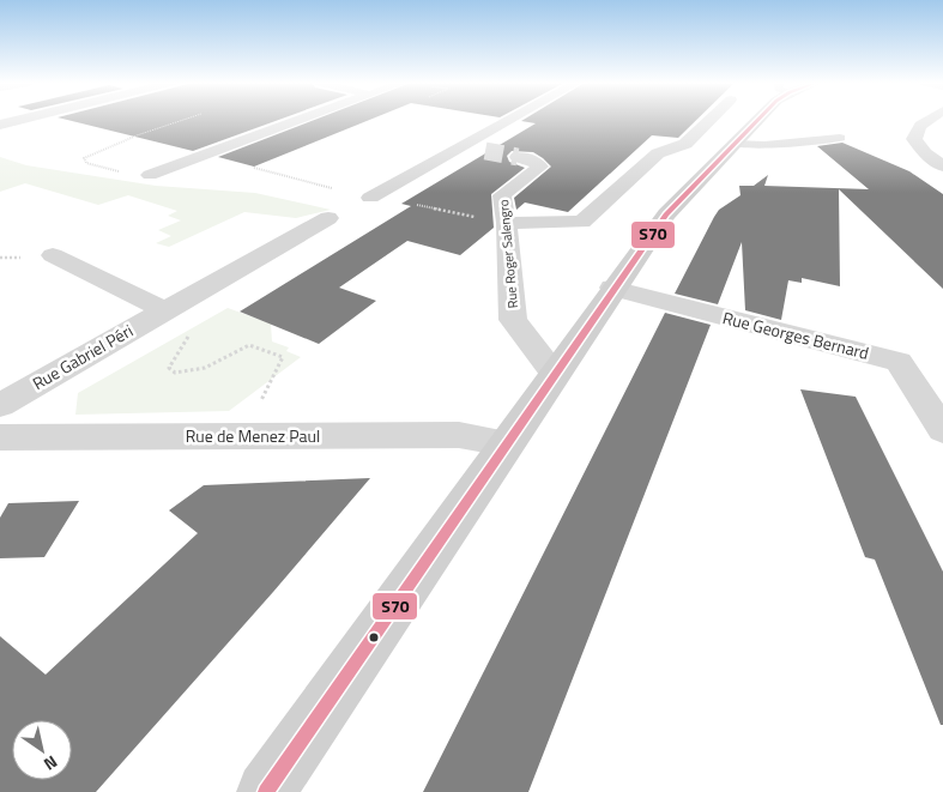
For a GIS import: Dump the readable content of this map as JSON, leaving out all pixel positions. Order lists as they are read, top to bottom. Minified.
{"streets":{"street":["Rue Roger Salengro","Rue Georges Bernard","Rue Gabriel Péri","Rue de Menez Paul"]},"lines":["transit line S70"],"north":"bottom right"}
